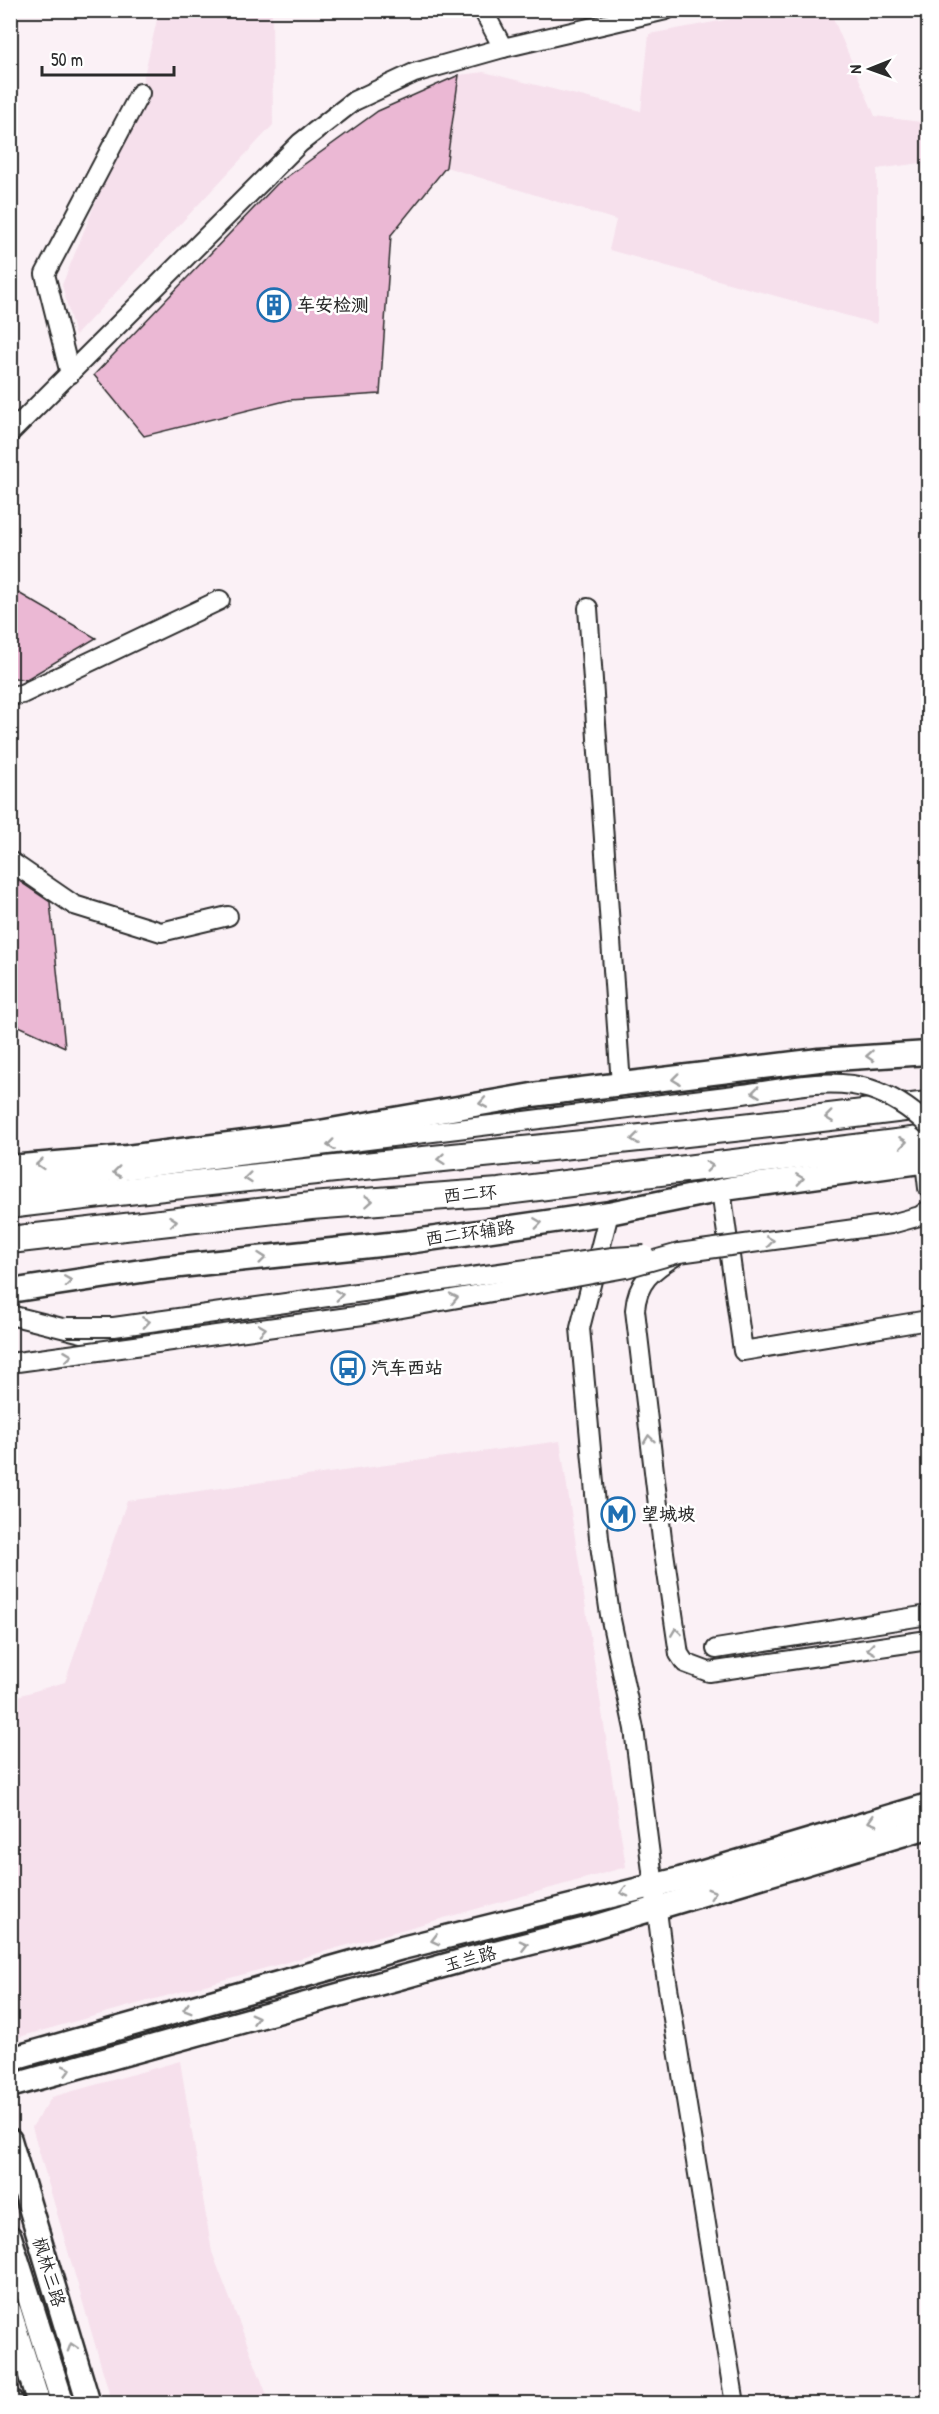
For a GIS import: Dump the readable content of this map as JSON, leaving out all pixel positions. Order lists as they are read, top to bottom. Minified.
{"streets":{"highway":["西二环"],"main road":["西二环辅路","玉兰路","枫林三路"]},"crossings":[["西二环","西二环辅路"]],"places":{"building":["车安检测"],"bus stop":["汽车西站"],"metro station":["望城坡"]},"scale_bar":"50 m","north":"left"}
